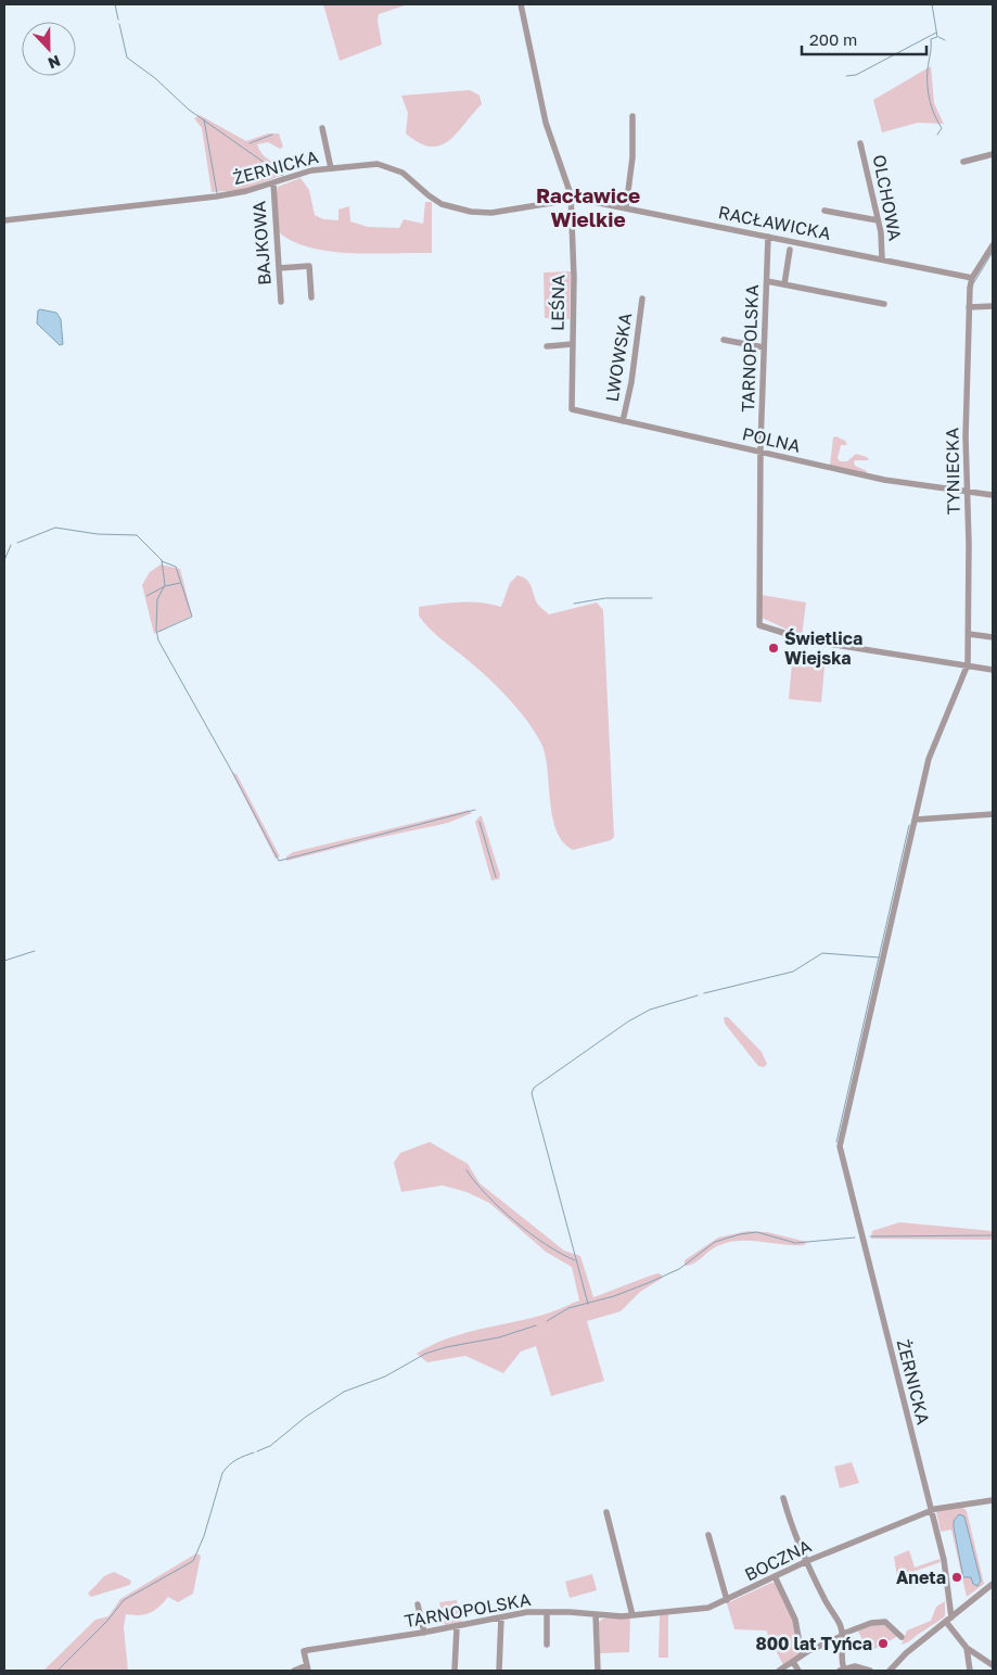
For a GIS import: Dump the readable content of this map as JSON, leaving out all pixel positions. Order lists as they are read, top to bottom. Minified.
{"streets":{"street":["ŻERNICKA","OLCHOWA","RACŁAWICKA","BAJKOWA","LEŚNA","TARNOPOLSKA","LWOWSKA","POLNA","TYNIECKA","BOCZNA"]},"crossings":[["ŻERNICKA","RACŁAWICKA"],["ŻERNICKA","BAJKOWA"],["ŻERNICKA","LEŚNA"],["ŻERNICKA","BOCZNA"],["OLCHOWA","RACŁAWICKA"],["RACŁAWICKA","LEŚNA"],["RACŁAWICKA","TARNOPOLSKA"],["RACŁAWICKA","TYNIECKA"],["LEŚNA","POLNA"],["TARNOPOLSKA","POLNA"],["TARNOPOLSKA","TYNIECKA"],["TARNOPOLSKA","BOCZNA"],["LWOWSKA","POLNA"],["POLNA","TYNIECKA"]],"districts":["Racławice Wielkie"],"places":["Świetlica Wiejska","Aneta","800 lat Tyńca"],"scale_bar":"200 m","north":"bottom"}
